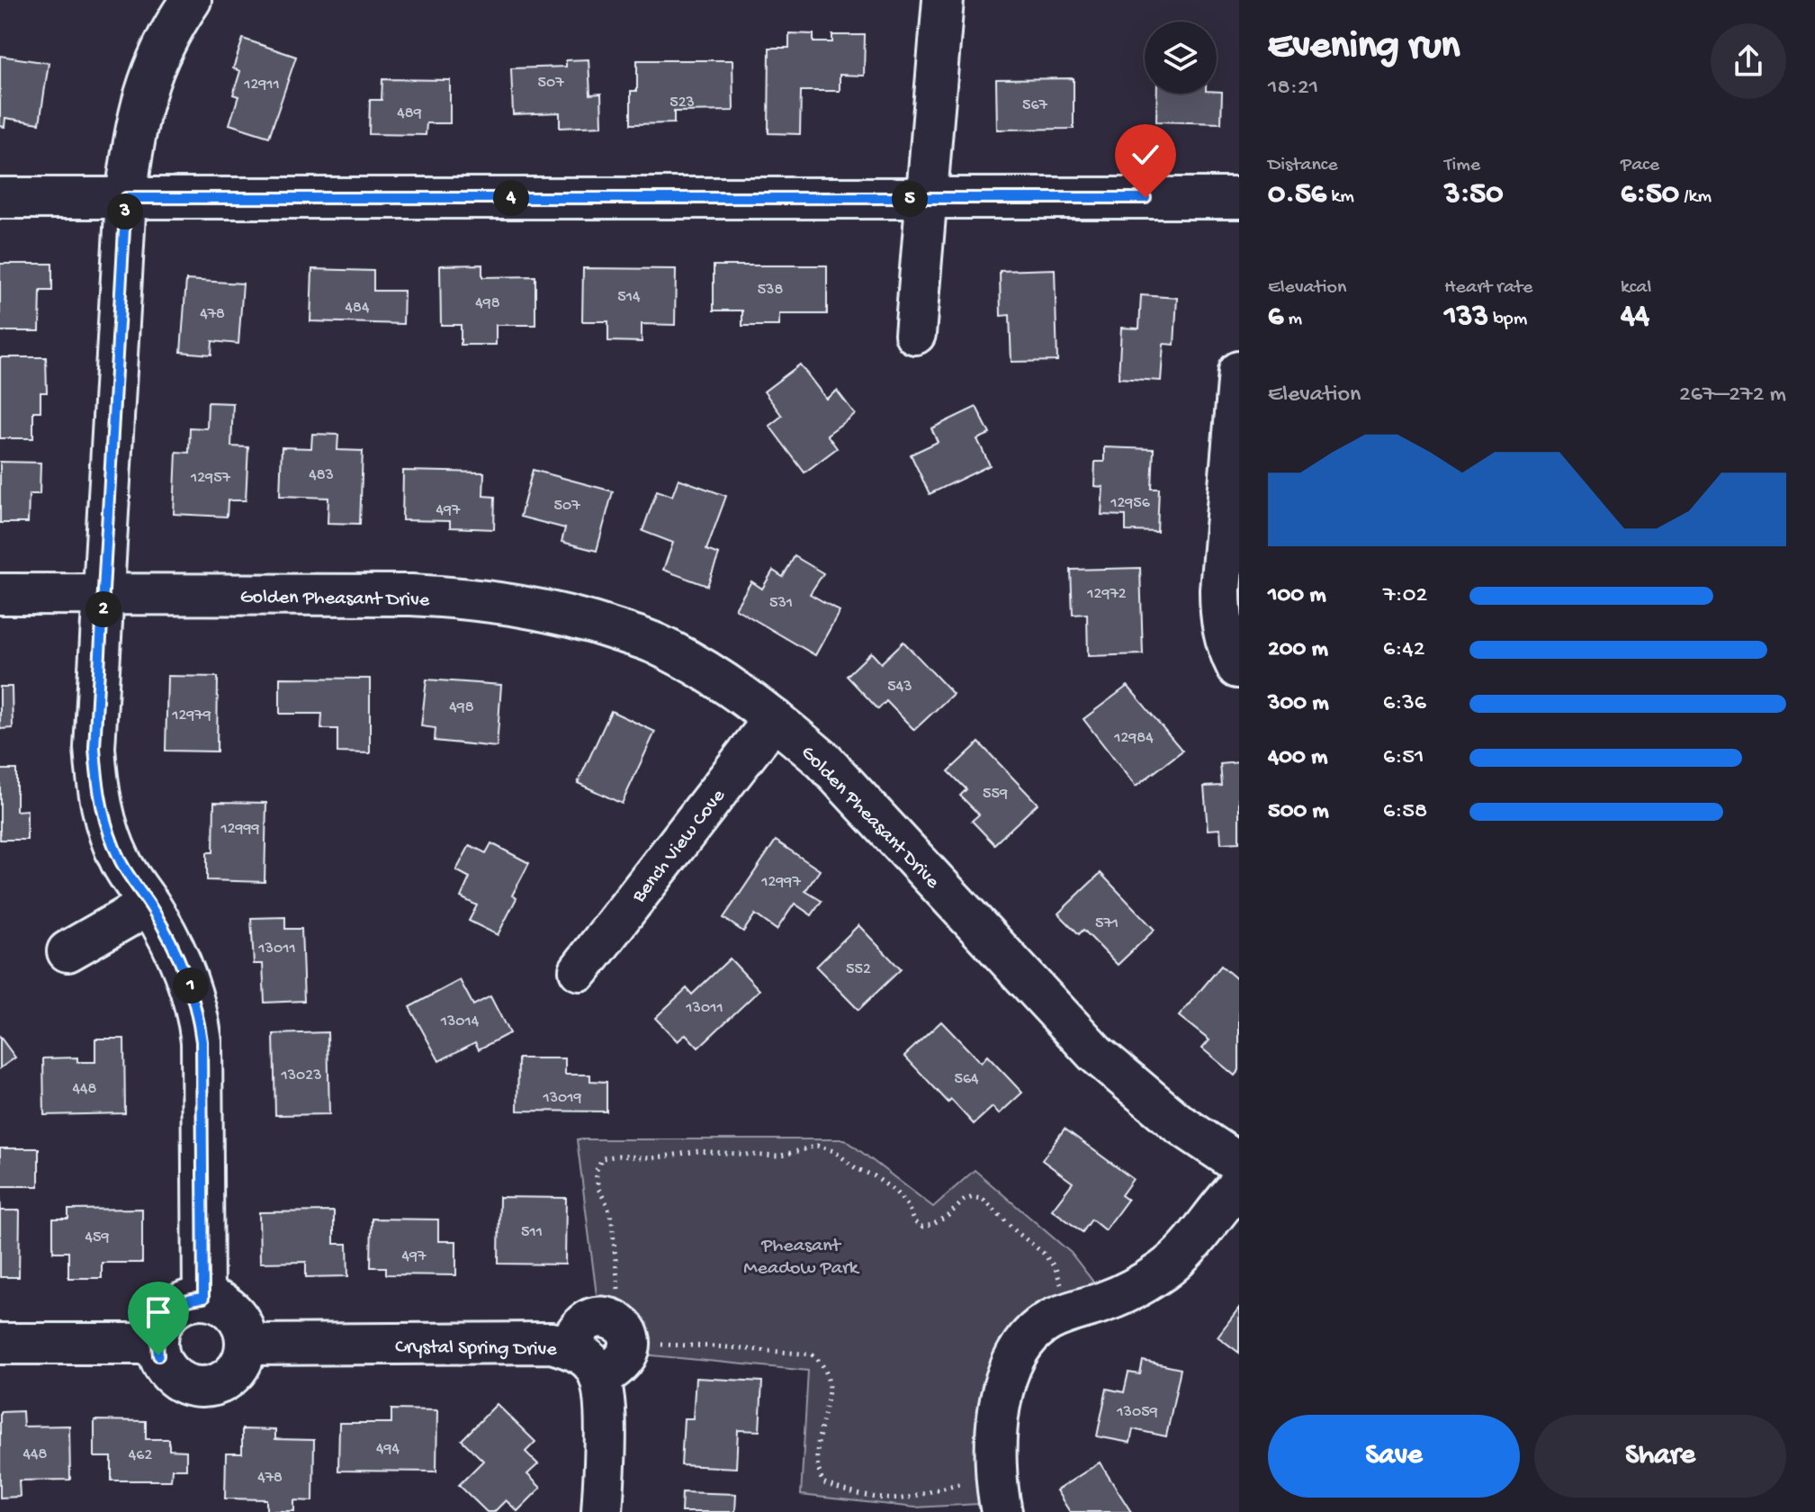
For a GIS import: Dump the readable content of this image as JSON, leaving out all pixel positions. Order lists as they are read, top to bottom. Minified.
{"streets":{"street":["Golden Pheasant Drive","Bench View Cove","Crystal Spring Drive"]},"crossings":[["Golden Pheasant Drive","Bench View Cove"]],"parks":["Pheasant Meadow Park"],"house_numbers":["507","12911","523","567","489","538","514","498","484","478","483","12957","12956","507","497","12972","531","543","498","12979","12984","559","12999","12997","571","13011","552","13011","13014","13023","564","448","13019","511","459","497","13059","494","448","462","478"],"page":{"heading":["Evening run","18:21"],"stats":[["Distance","0.56 km"],["Time","3:50"],["Pace","6:50 /km"],["Elevation","6 m"],["Heart rate","133 bpm"],["kcal","44"]],"pins":["4","5","3","2","1"],"chart":["Elevation","267–272 m"],"list":[{"name":"100 m","note":"7:02"},{"name":"200 m","note":"6:42"},{"name":"300 m","note":"6:36"},{"name":"400 m","note":"6:51"},{"name":"500 m","note":"6:58"}],"buttons":["Save","Share"]}}
